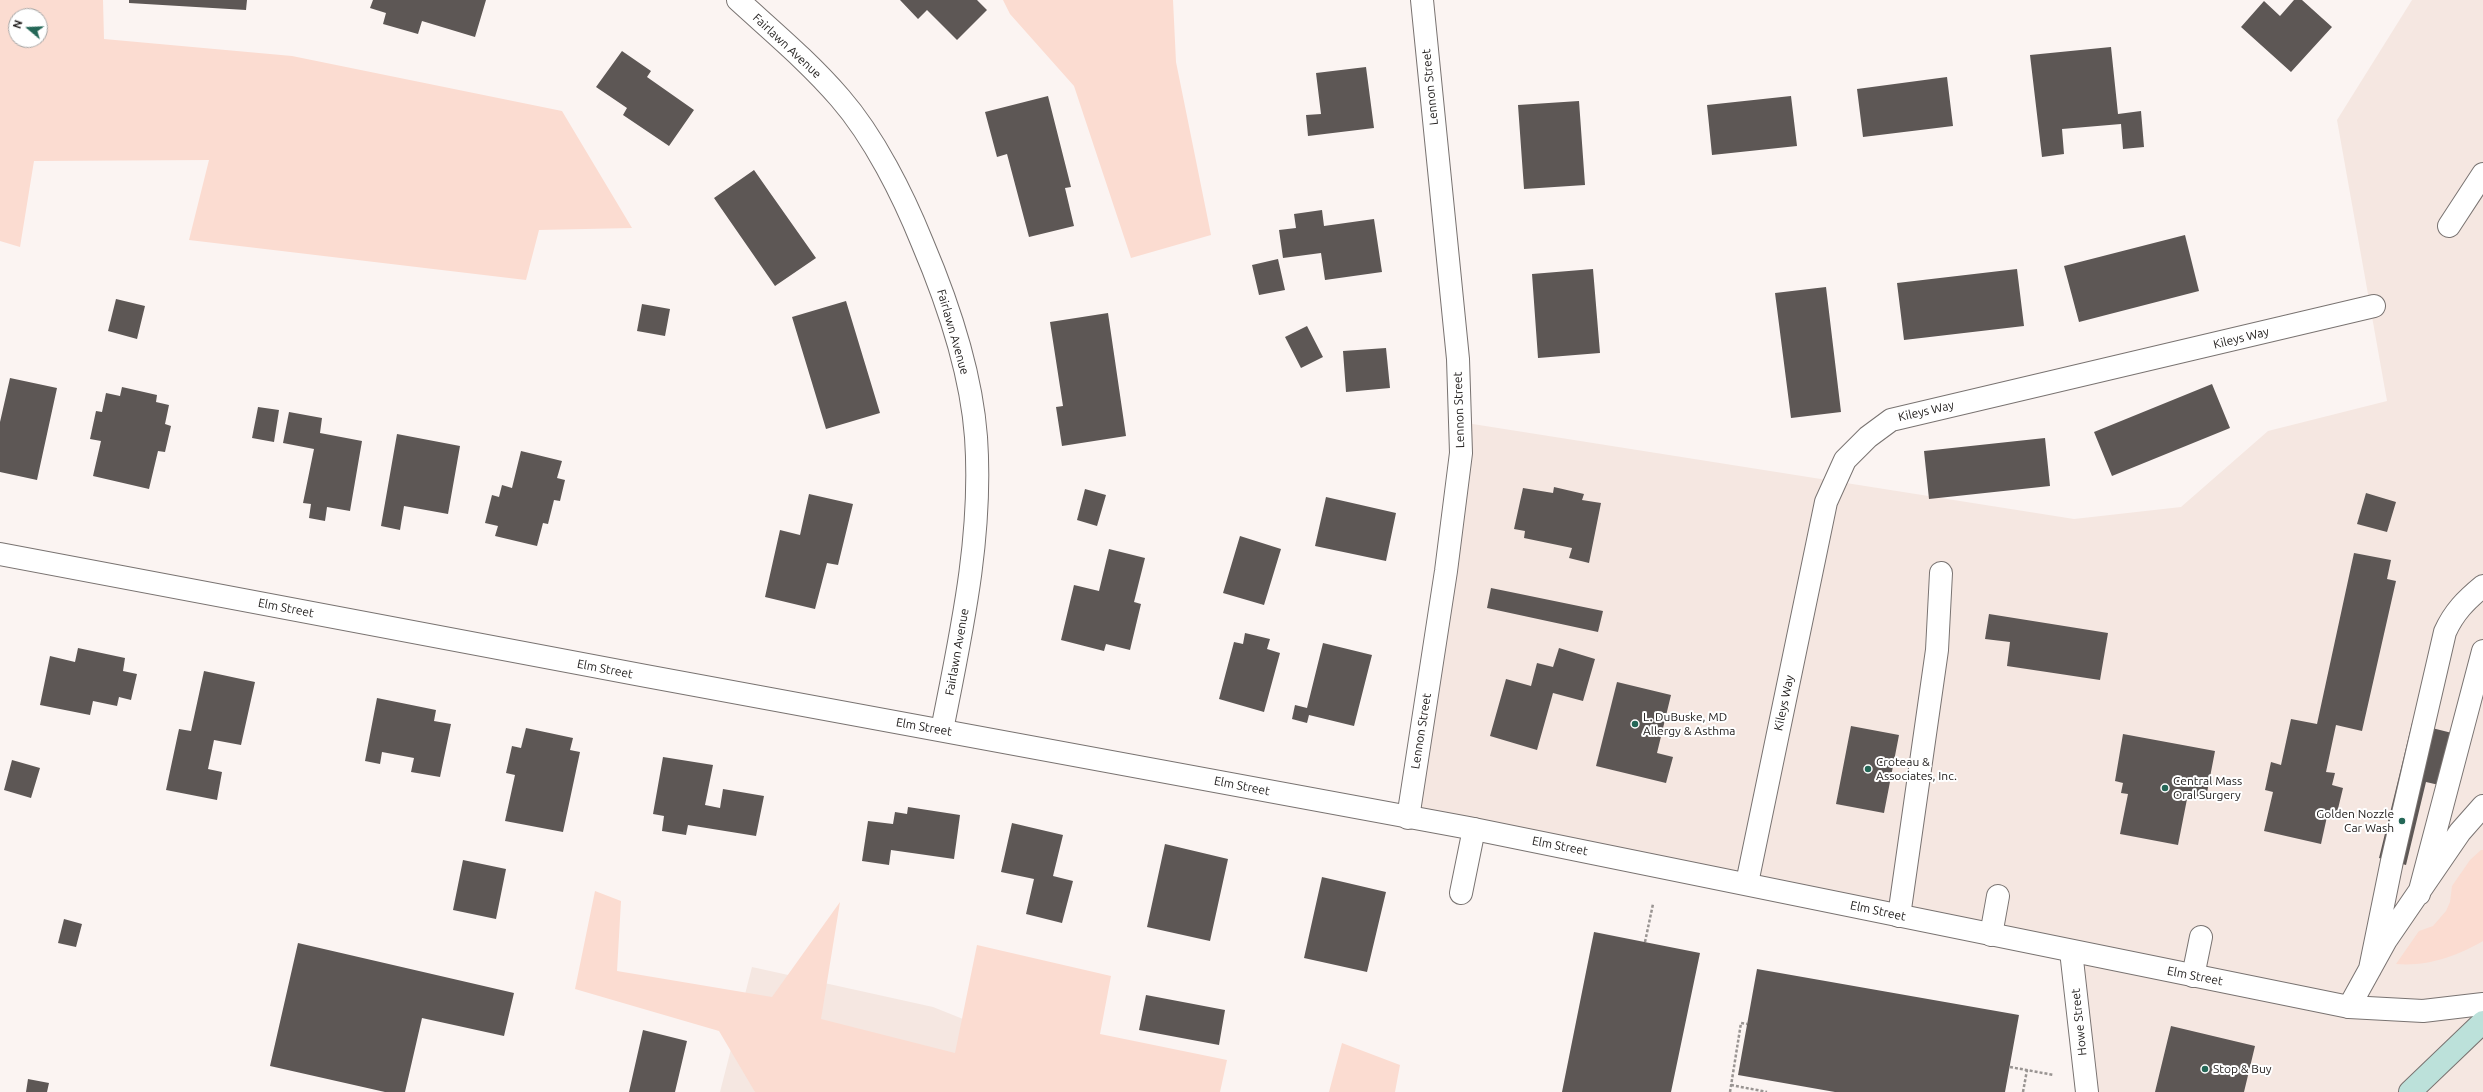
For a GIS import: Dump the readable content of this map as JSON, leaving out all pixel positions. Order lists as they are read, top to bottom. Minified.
{"streets":{"street":["Fairlawn Avenue","Lennon Street","Kileys Way","Elm Street","Howe Street"]},"crossings":[["Fairlawn Avenue","Elm Street"],["Lennon Street","Elm Street"],["Kileys Way","Elm Street"],["Elm Street","Howe Street"]],"places":["L. DuBuske, MD Allergy & Asthma","Croteau & Associates, Inc.","Central Mass Oral Surgery","Golden Nozzle Car Wash","Stop & Buy"],"north":"left"}
